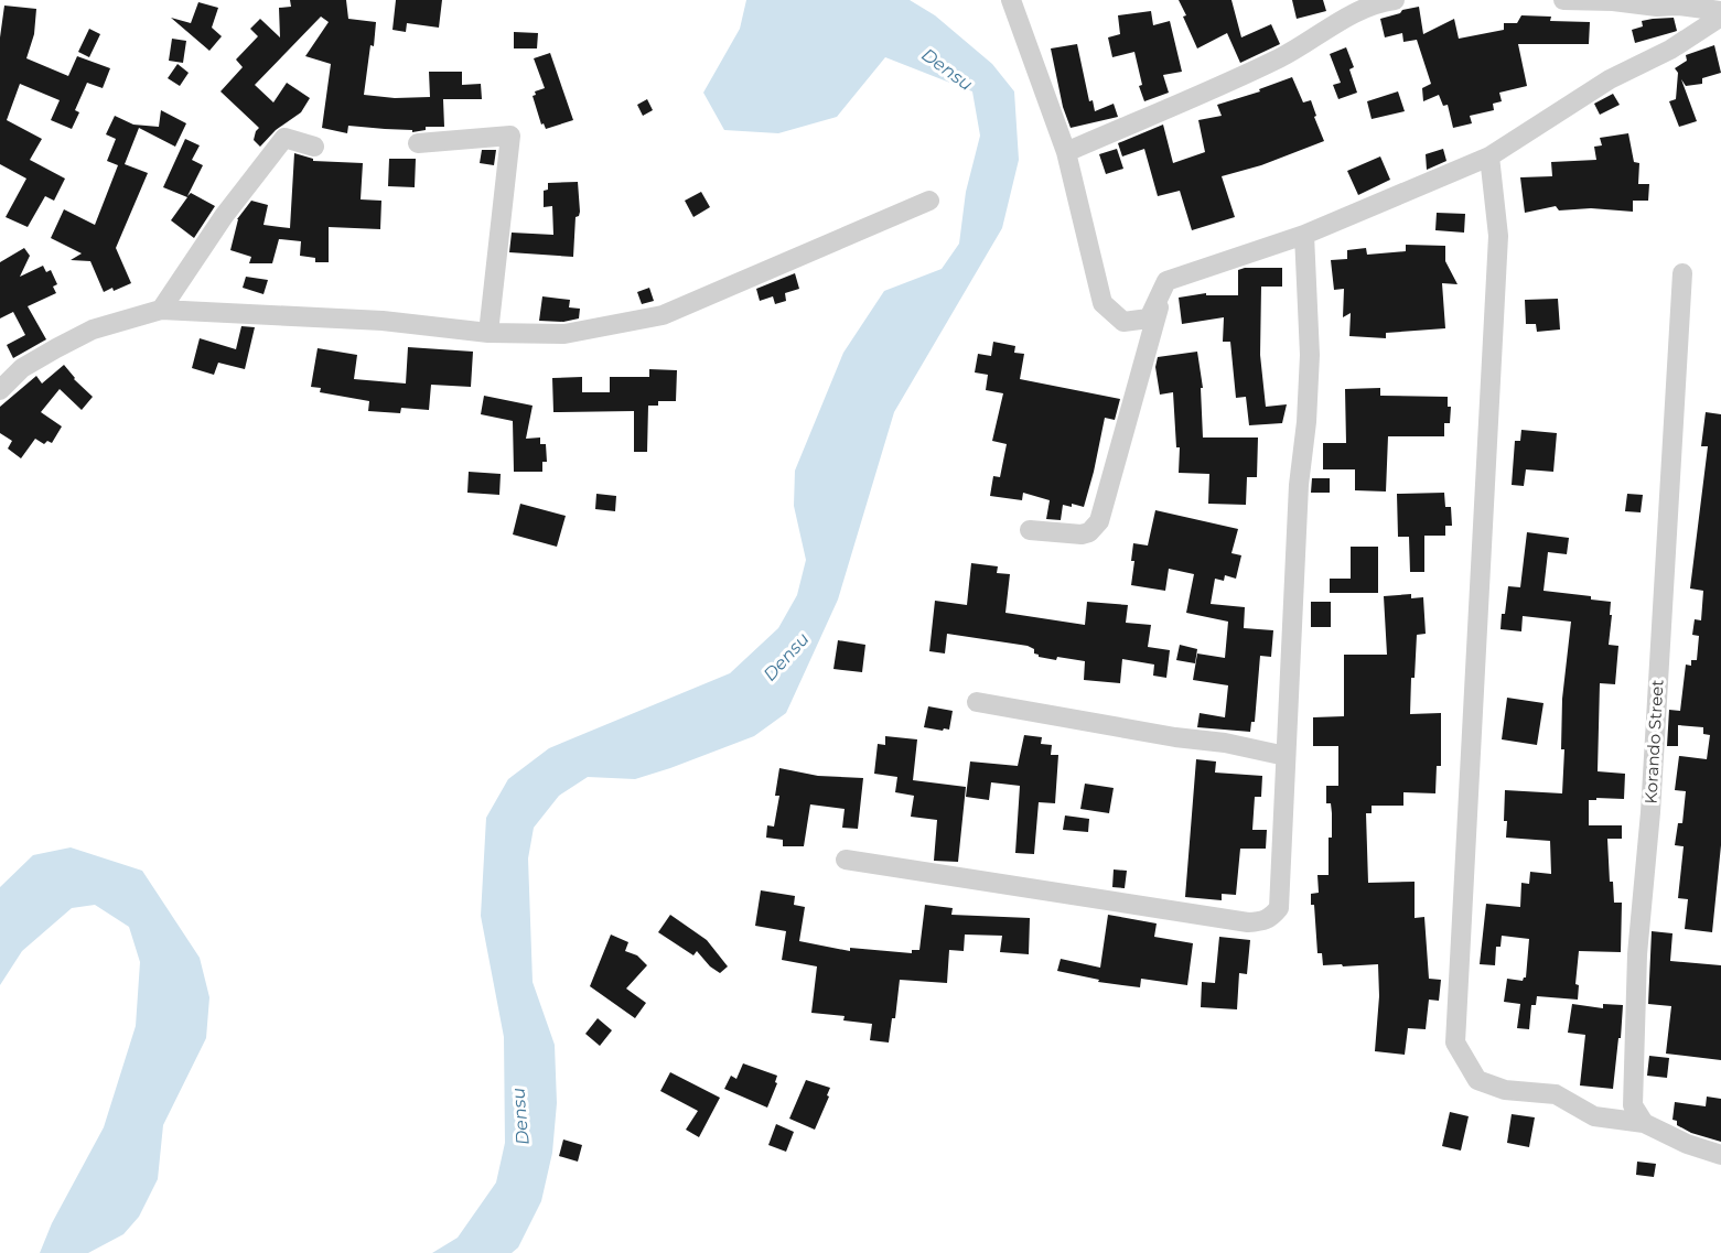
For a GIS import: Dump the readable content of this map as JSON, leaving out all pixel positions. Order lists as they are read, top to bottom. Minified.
{"streets":{"street":["Korando Street"]},"water":["Densu"]}
